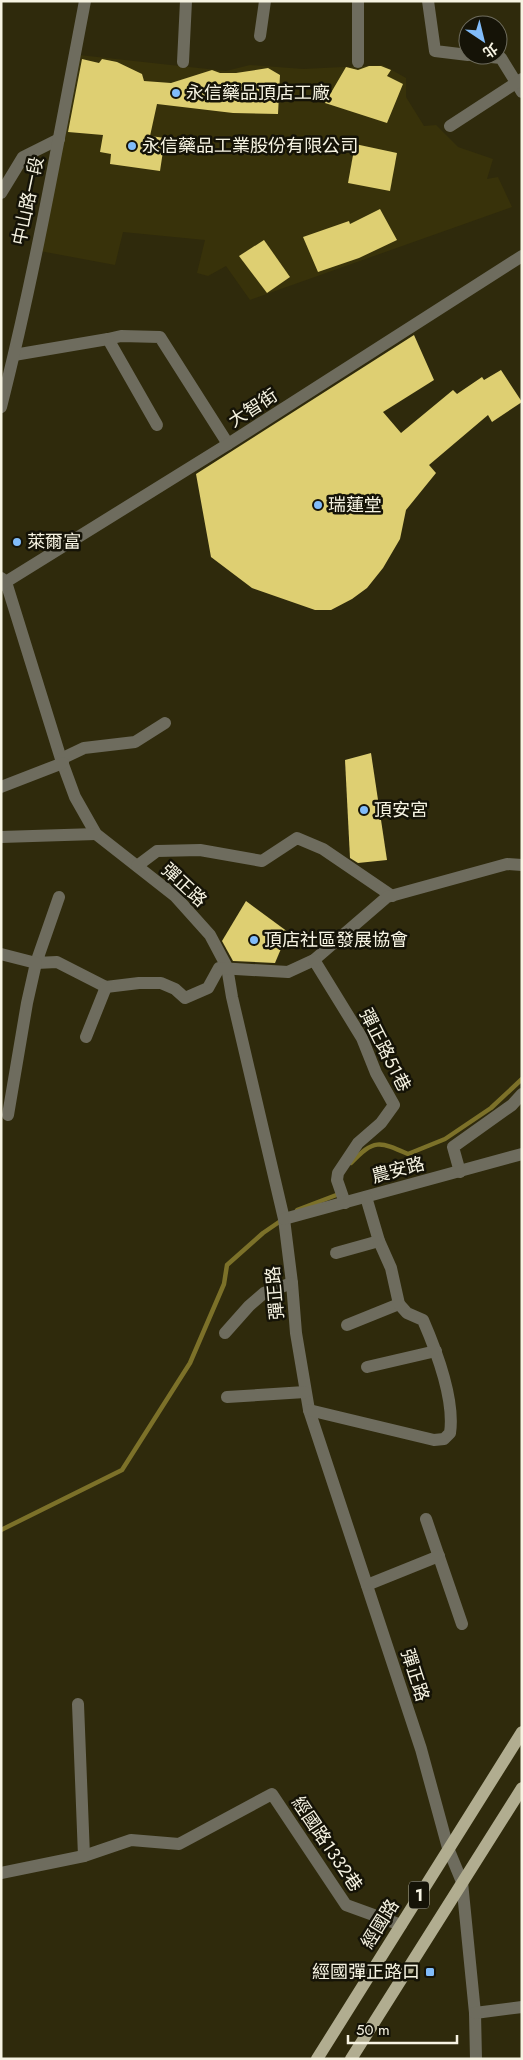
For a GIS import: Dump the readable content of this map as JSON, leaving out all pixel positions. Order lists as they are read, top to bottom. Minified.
{"streets":{"main road":["1","經國路"],"street":["中山路一段","大智街","彈正路","彈正路51巷","農安路","經國路1332巷"]},"crossings":[["大智街","彈正路"],["彈正路","農安路"],["彈正路","1"],["彈正路","經國路"],["彈正路51巷","農安路"],["經國路1332巷","經國路"]],"places":{"other":["永信藥品頂店工廠","永信藥品工業股份有限公司","瑞蓮堂","萊爾富","頂安宮","頂店社區發展協會"],"transit":["經國彈正路口"]},"scale_bar":"50 m","north":"bottom right"}
